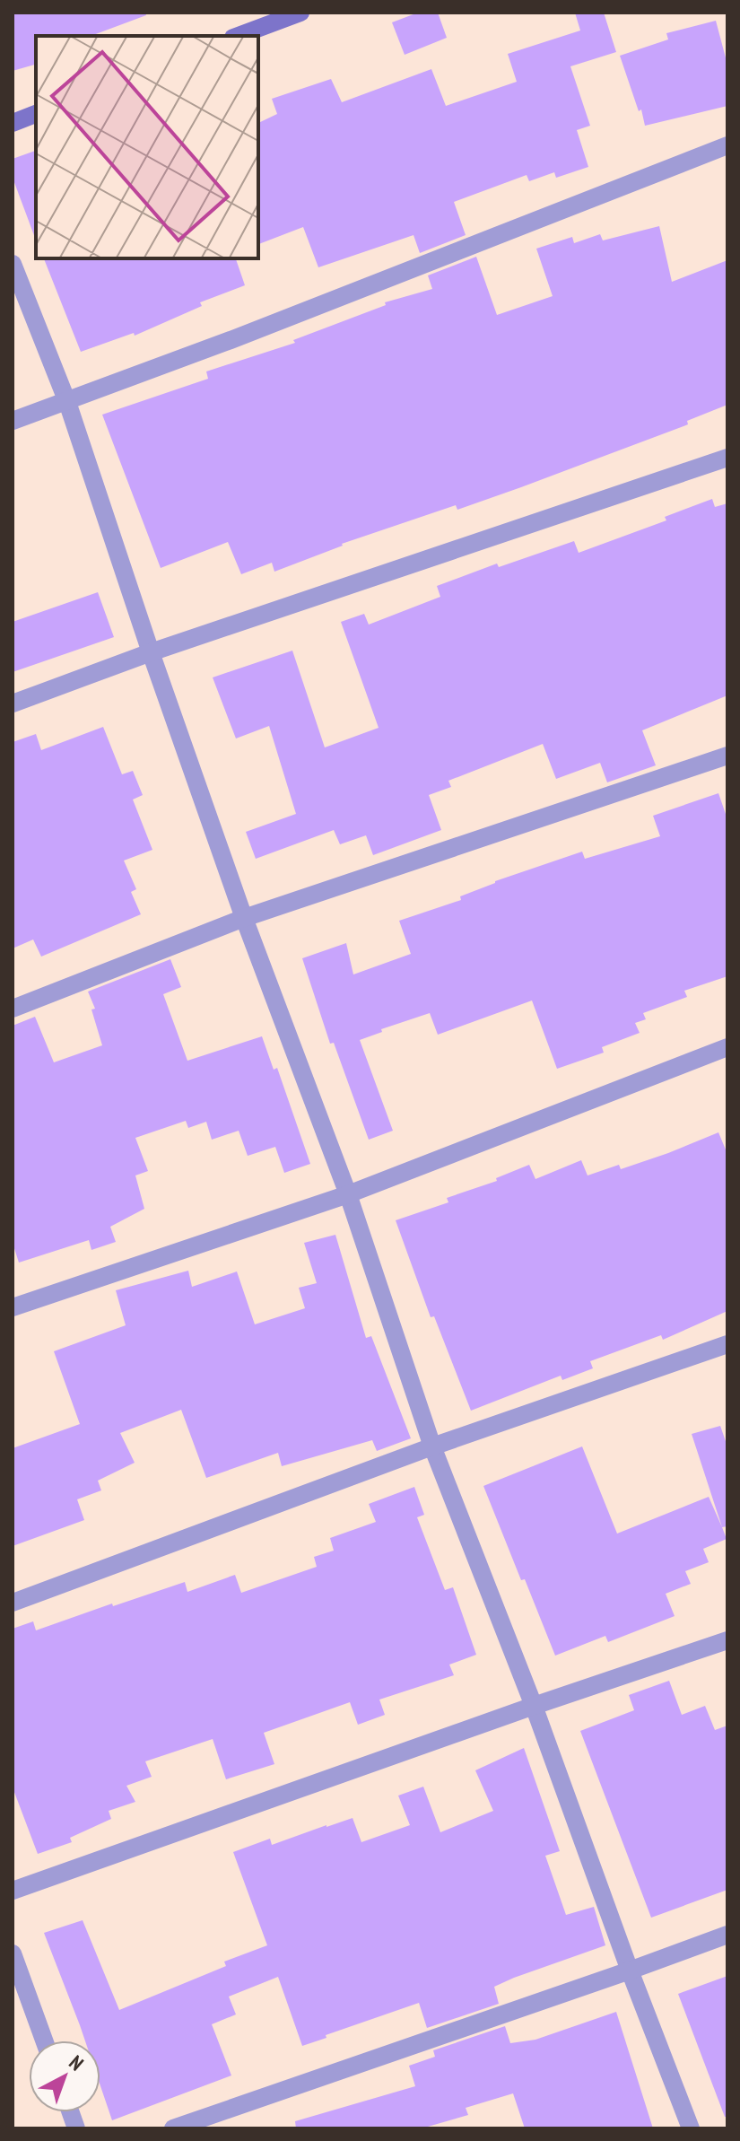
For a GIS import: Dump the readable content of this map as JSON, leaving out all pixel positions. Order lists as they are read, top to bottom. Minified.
{"north":"top right"}
